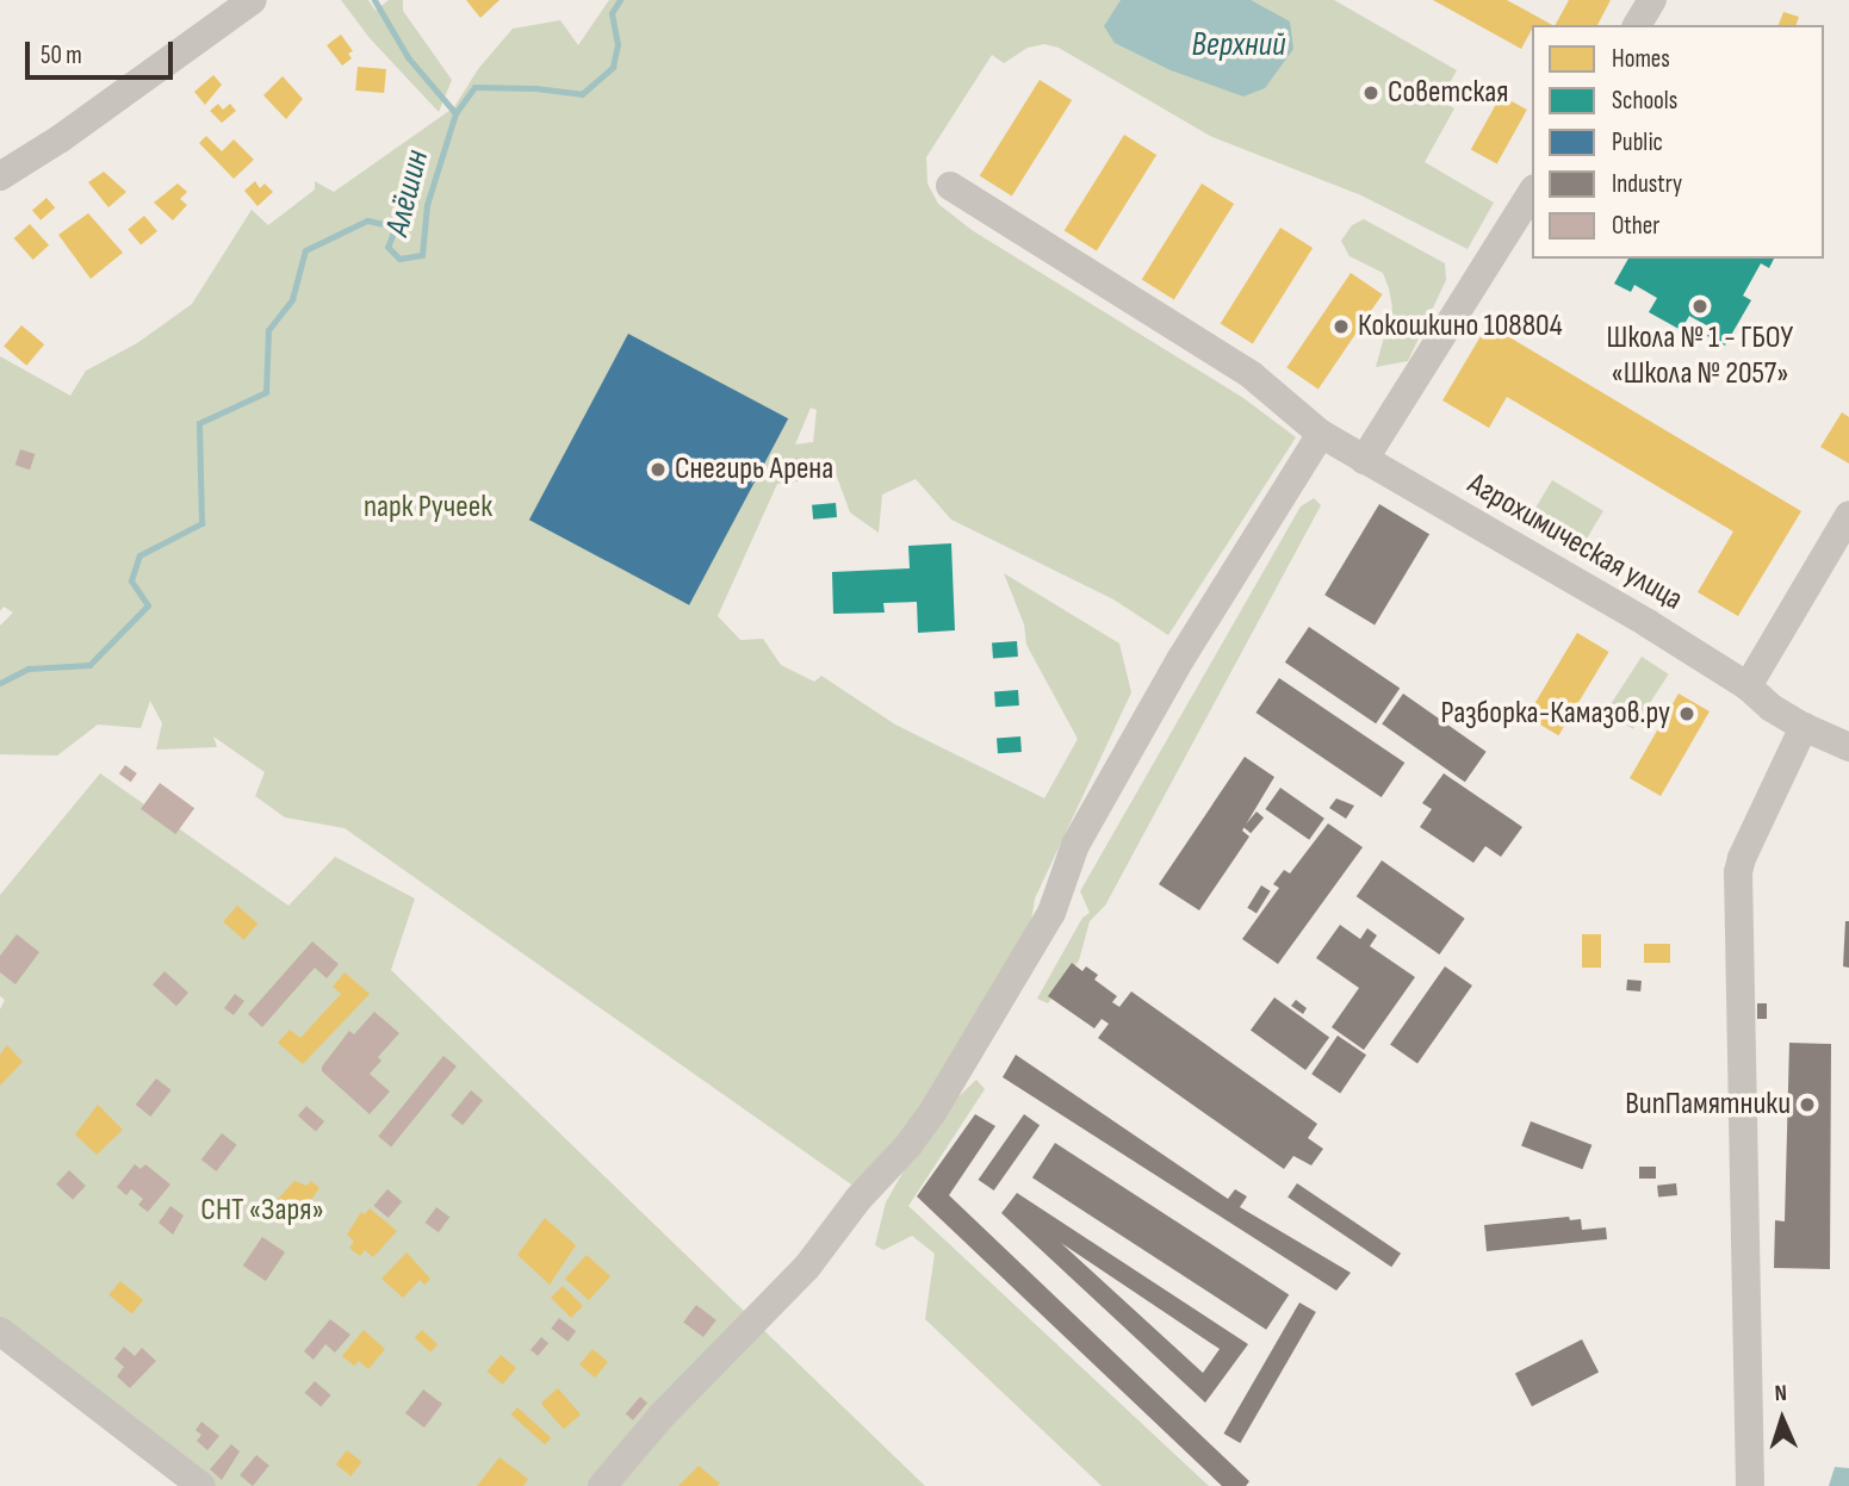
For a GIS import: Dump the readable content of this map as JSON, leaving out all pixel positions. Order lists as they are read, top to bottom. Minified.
{"streets":{"street":["Агрохимическая улица"]},"water":["Верхний","Алёшин"],"parks":["парк Ручеек","СНТ «Заря»"],"places":["Советская","Школа № 1 - ГБОУ «Школа № 2057»","Кокошкино 108804","Снегирь Арена","Разборка-Камазов.ру","ВипПамятники"],"legend":["Homes","Schools","Public","Industry","Other"],"scale_bar":"50 m","north":"top"}
